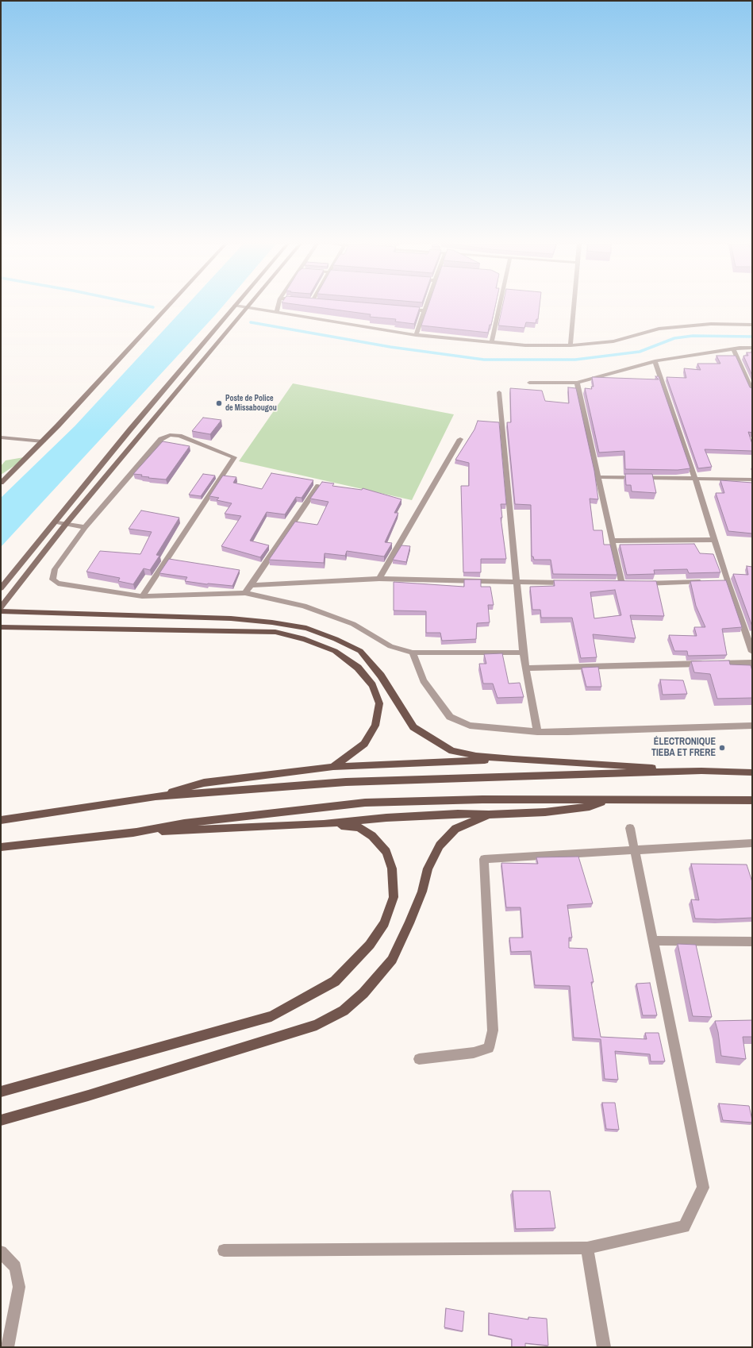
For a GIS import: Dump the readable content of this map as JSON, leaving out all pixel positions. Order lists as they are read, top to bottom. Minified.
{"places":["Poste de Police de Missabougou","ÉLECTRONIQUE TIEBA ET FRERE"]}
